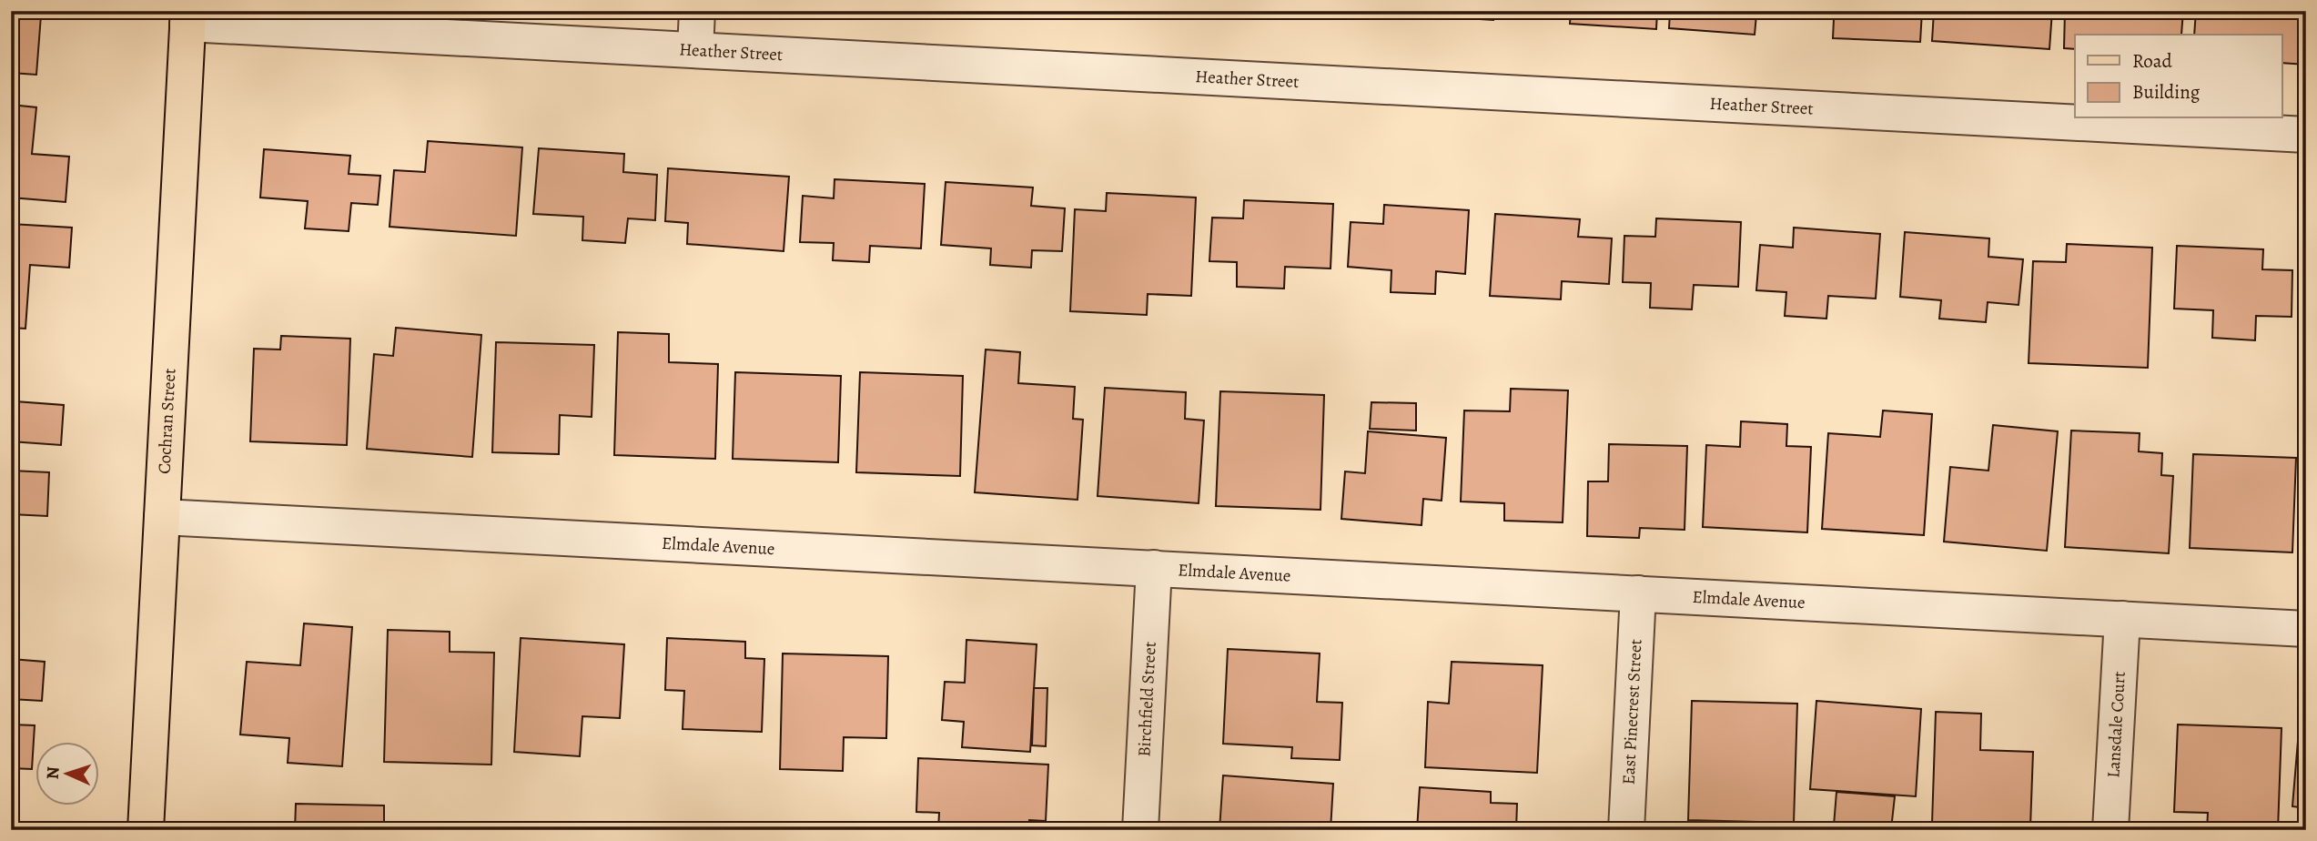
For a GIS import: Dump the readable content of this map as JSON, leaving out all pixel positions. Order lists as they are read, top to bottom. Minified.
{"streets":{"main road":["Cochran Street"],"street":["Heather Street","Elmdale Avenue","Birchfield Street","East Pinecrest Street","Lansdale Court"]},"crossings":[["Heather Street","Cochran Street"],["Cochran Street","Elmdale Avenue"],["Elmdale Avenue","Birchfield Street"],["Elmdale Avenue","East Pinecrest Street"],["Elmdale Avenue","Lansdale Court"]],"legend":["Road","Building"],"north":"left"}
